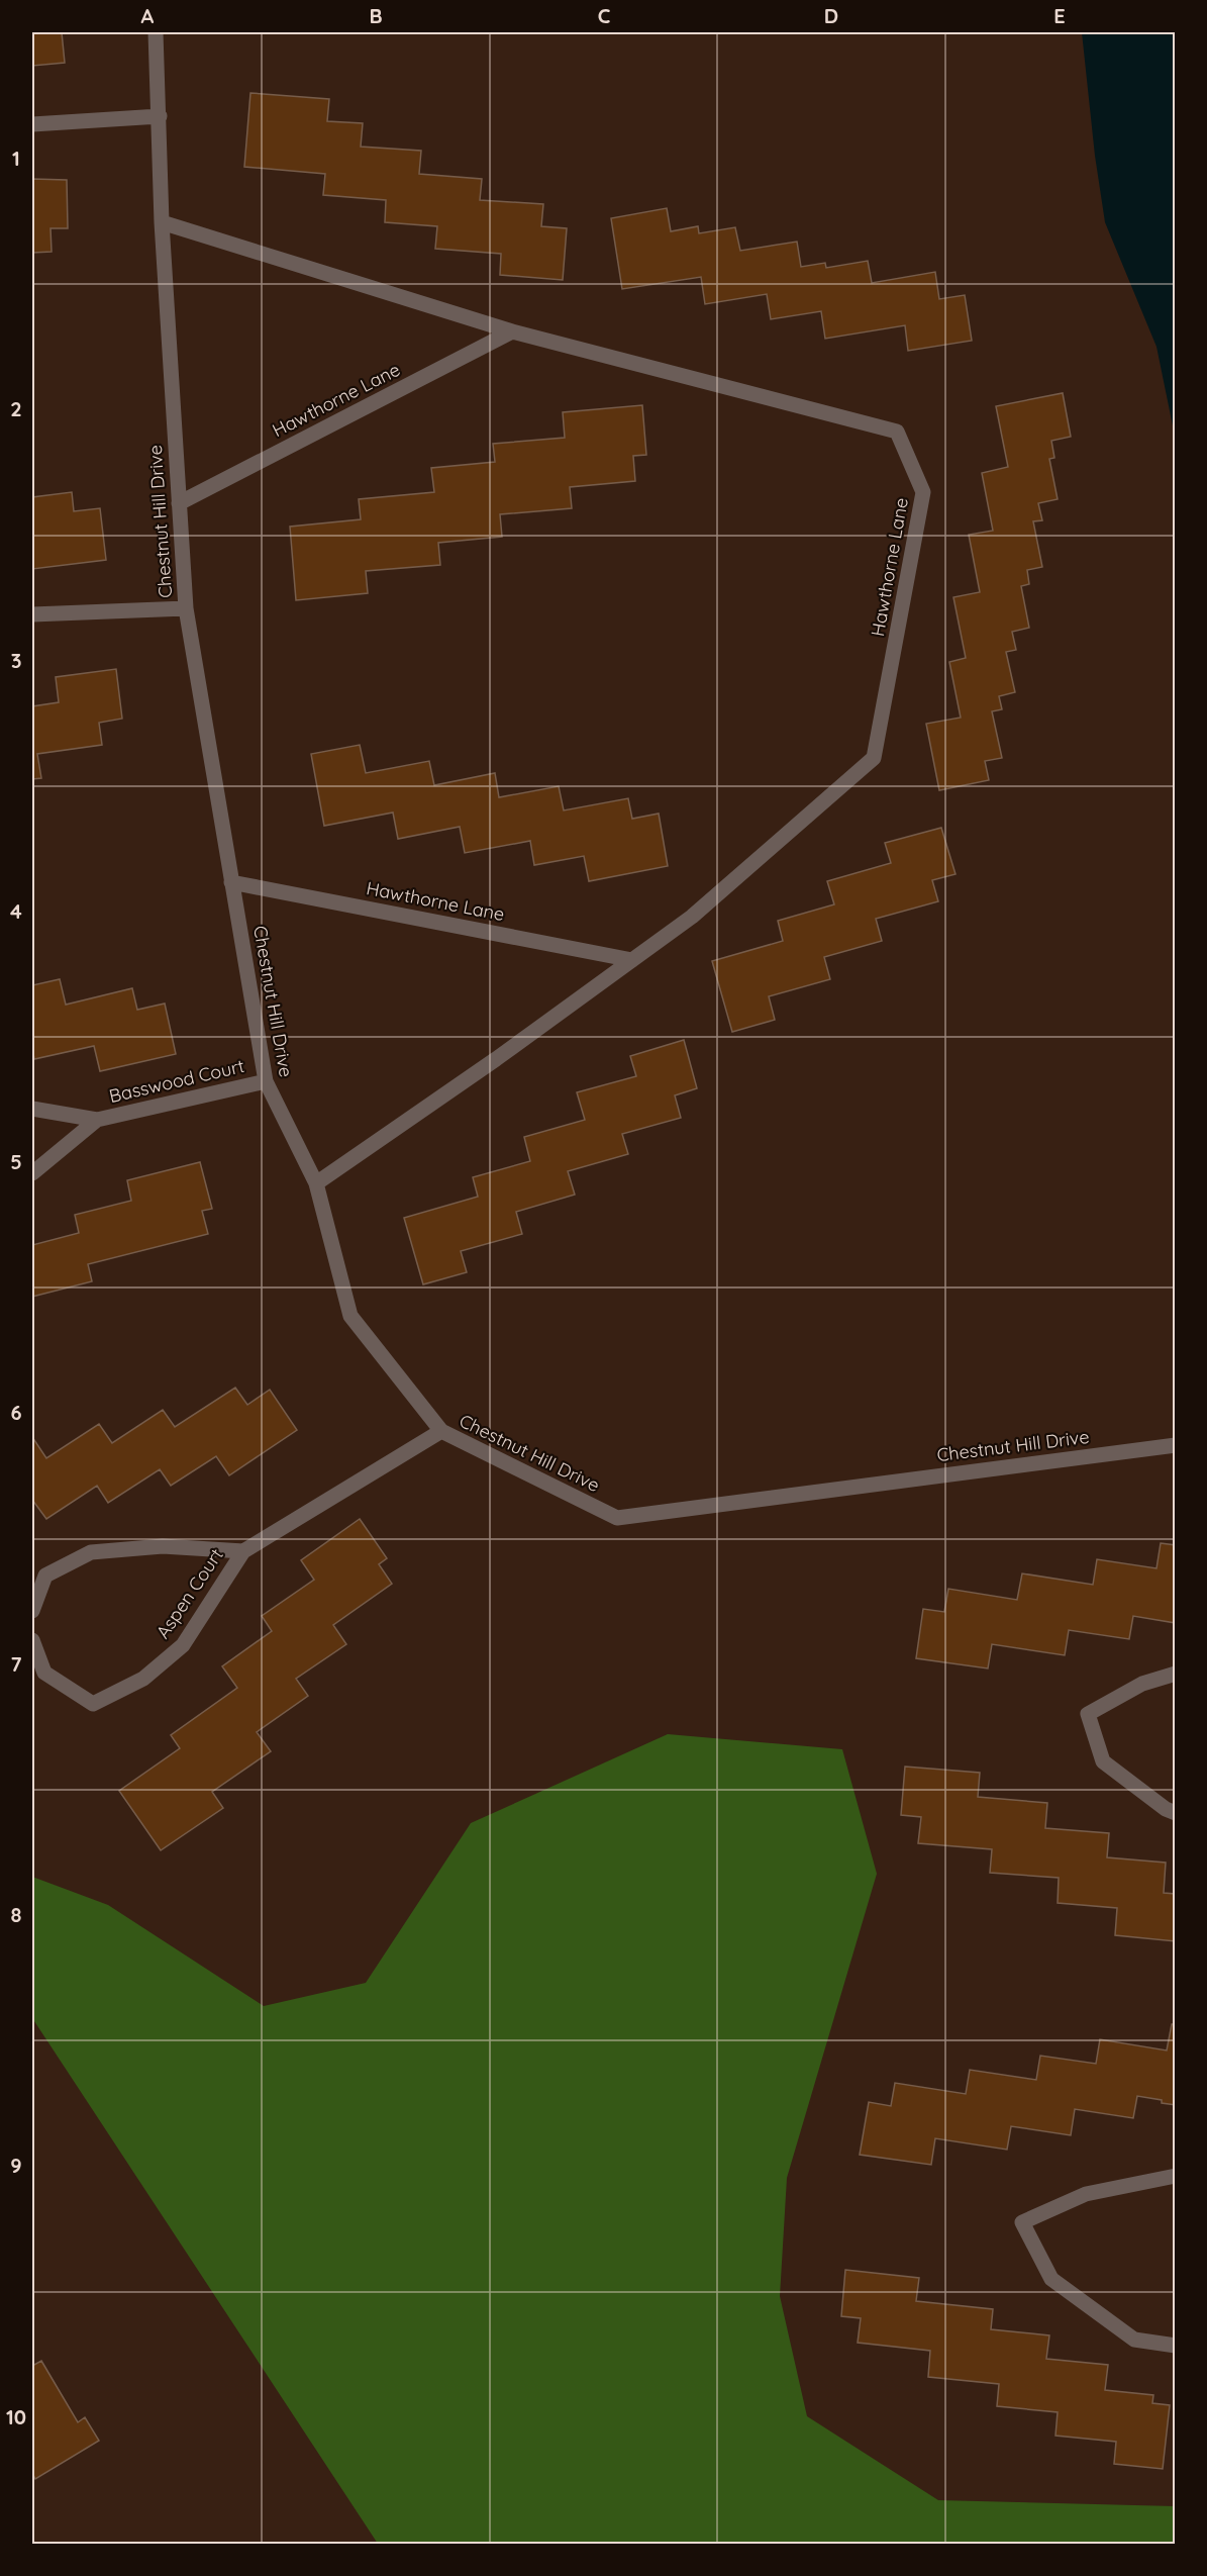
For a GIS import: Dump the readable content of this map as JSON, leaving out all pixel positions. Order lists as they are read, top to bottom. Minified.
{"streets":{"street":["Hawthorne Lane","Chestnut Hill Drive","Basswood Court","Aspen Court"]},"crossings":[["Hawthorne Lane","Chestnut Hill Drive"],["Chestnut Hill Drive","Basswood Court"],["Chestnut Hill Drive","Aspen Court"]],"grid":{"columns":["A","B","C","D","E"],"rows":["1","2","3","4","5","6","7","8","9","10"]}}
